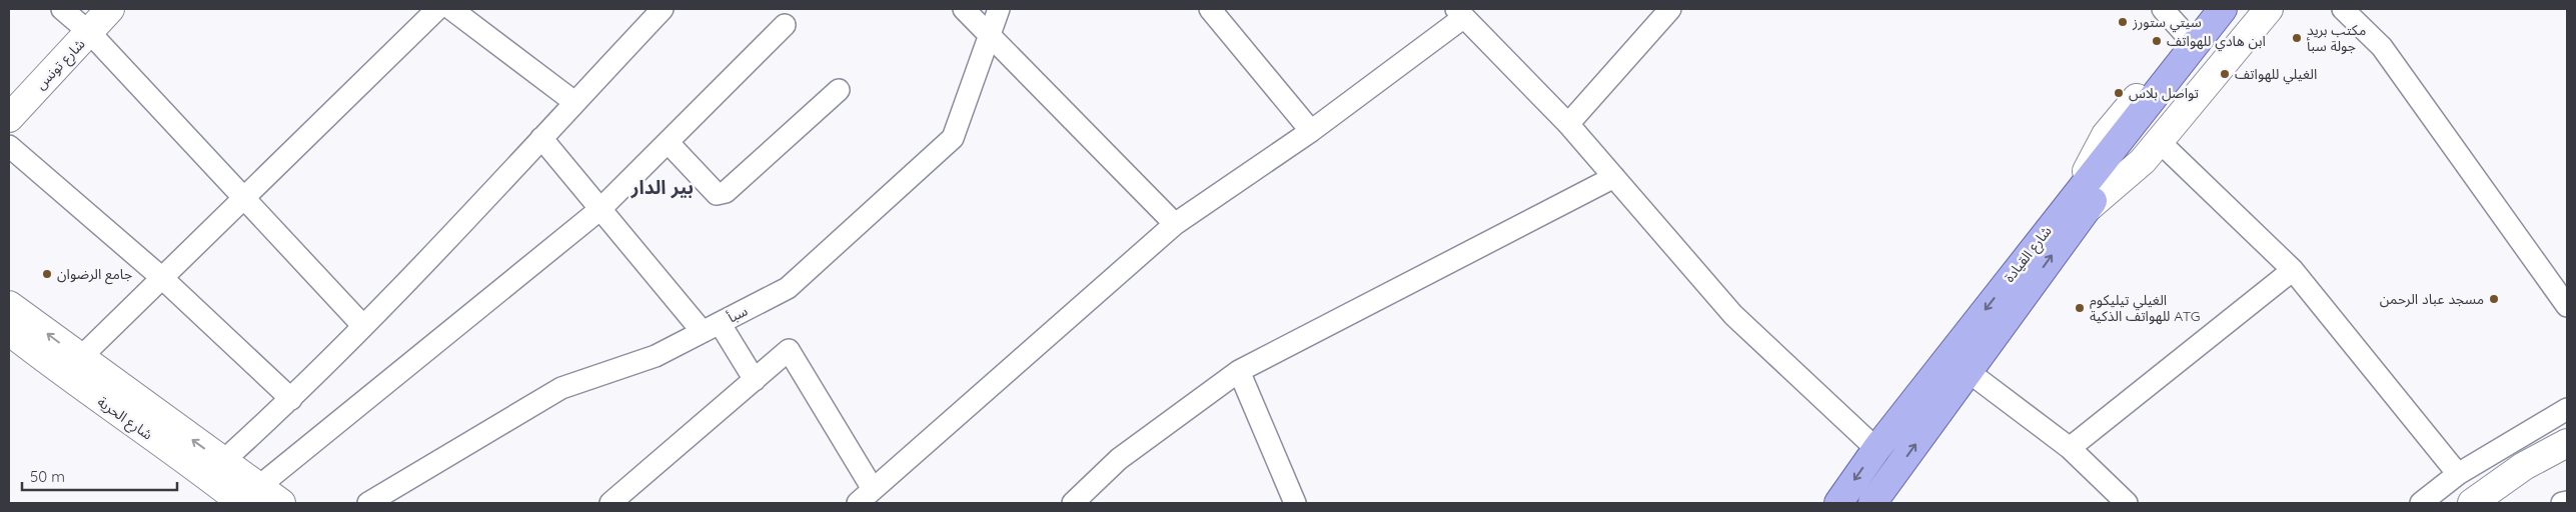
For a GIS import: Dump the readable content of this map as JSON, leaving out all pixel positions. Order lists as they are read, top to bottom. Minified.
{"streets":{"main road":["شارع القيادة"],"street":["شارع تونس","سبأ","شارع الحرية"]},"districts":["بير الدار"],"places":["سيتي ستورز","مكتب بريد جولة سبأ","ابن هادي للهواتف","الغيلي للهواتف","تواصل بلاس","جامع الرضوان","مسجد عباد الرحمن","الغيلي تيليكوم للهواتف الذكية ATG"],"scale_bar":"50 m"}
